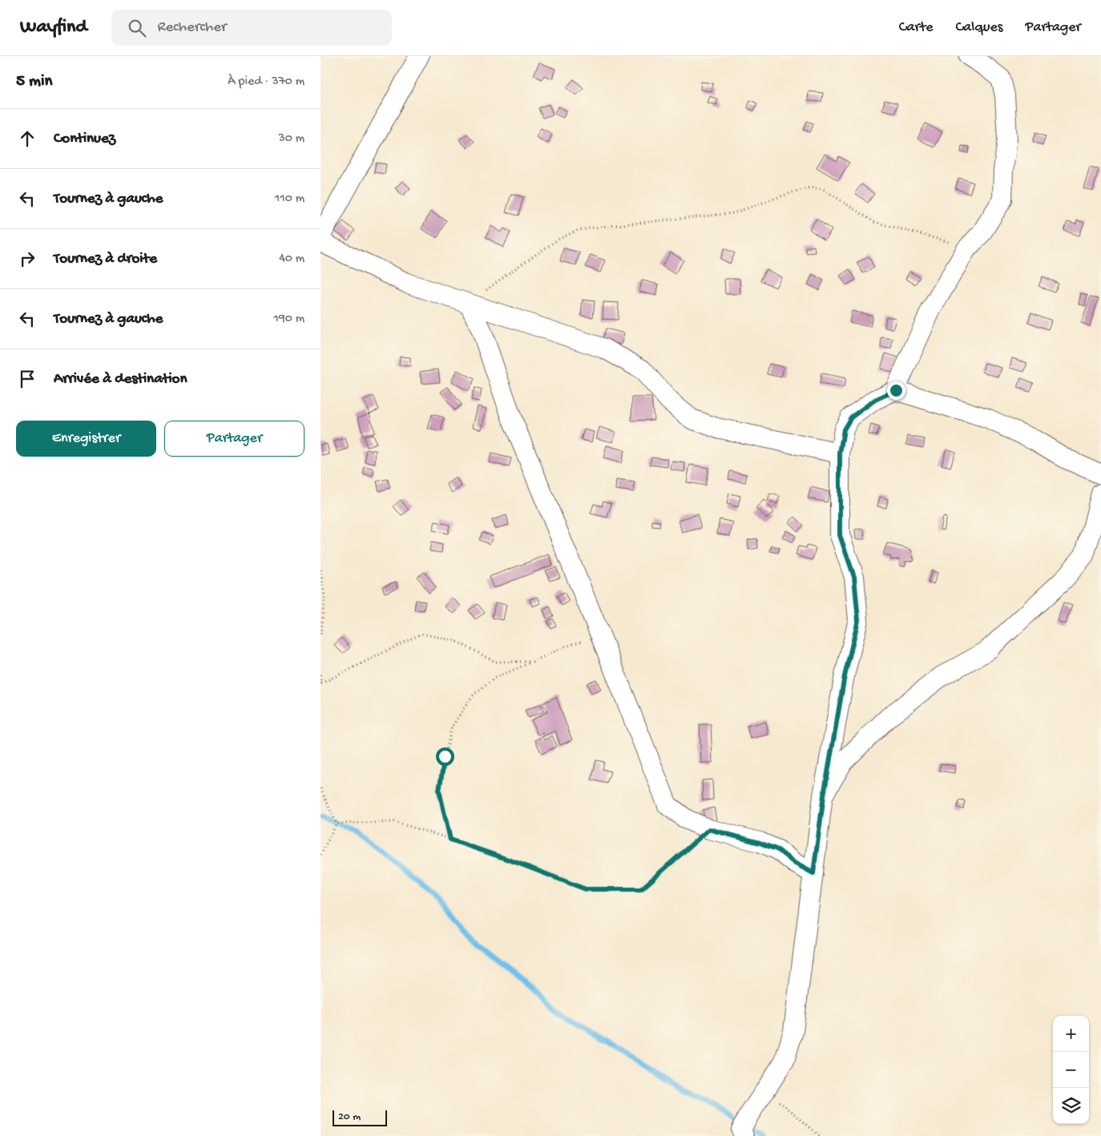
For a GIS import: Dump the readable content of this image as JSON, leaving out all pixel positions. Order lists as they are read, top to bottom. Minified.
{"scale_bar":"20 m","page":{"header":"Wayfind","search":"Rechercher","nav":["Carte","Calques","Partager"],"heading":["5 min","À pied · 370 m"],"list":[["Continuez","30 m"],["Tournez à gauche","110 m"],["Tournez à droite","40 m"],["Tournez à gauche","190 m"],"Arrivée à destination"],"buttons":["Enregistrer","Partager"],"map_buttons":["+","−"],"scale":"20 m"}}
